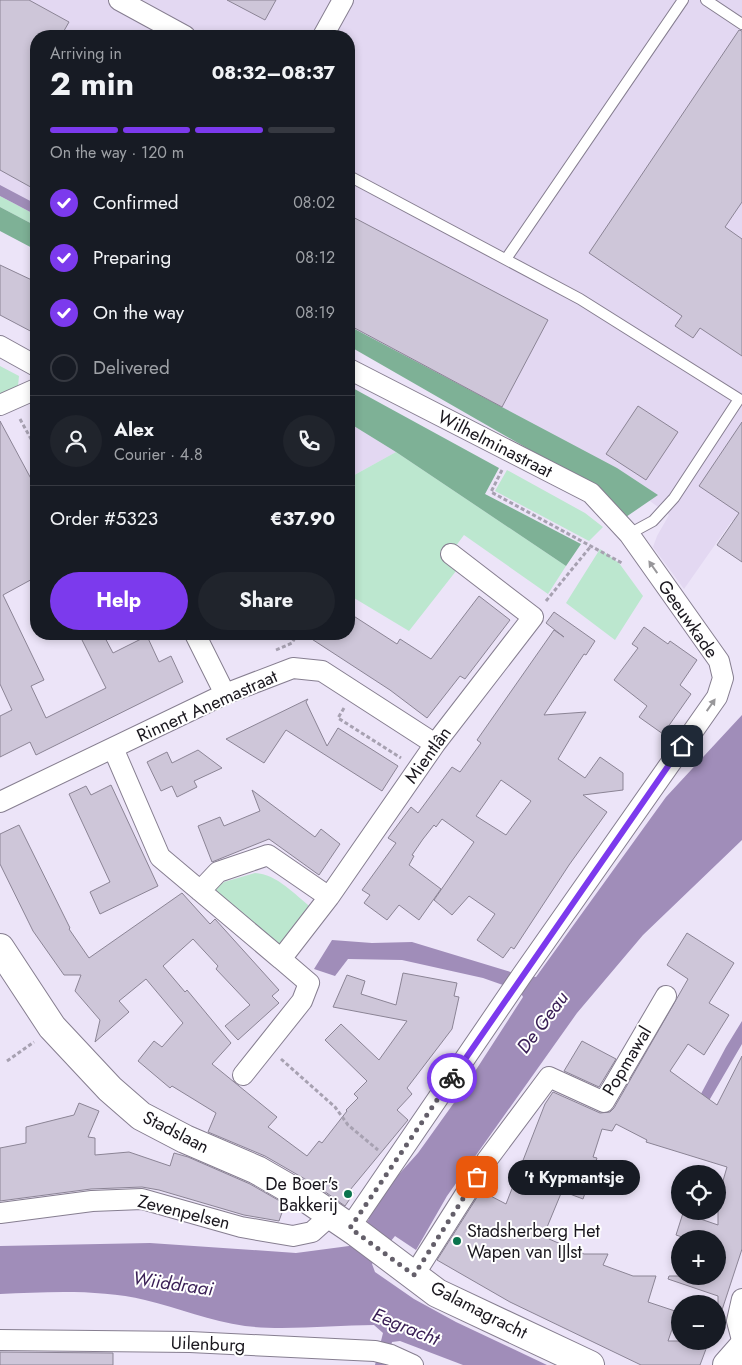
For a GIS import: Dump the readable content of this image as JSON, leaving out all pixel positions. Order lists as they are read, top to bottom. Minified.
{"streets":{"street":["Wilhelminastraat","Geeuwkade","Rinnert Anemastraat","Mientlân","Popmawal","Stadslaan","Zevenpelsen","Galamagracht","Uilenburg"]},"crossings":[["Wilhelminastraat","Geeuwkade"],["Geeuwkade","Stadslaan"],["Geeuwkade","Zevenpelsen"],["Geeuwkade","Galamagracht"],["Rinnert Anemastraat","Mientlân"],["Popmawal","Galamagracht"],["Stadslaan","Zevenpelsen"],["Stadslaan","Galamagracht"],["Zevenpelsen","Galamagracht"]],"one_way":["Geeuwkade"],"water":["De Geau","Wiiddraai","Eegracht"],"places":["'t Kypmantsje","De Boer's Bakkerij","Stadsherberg Het Wapen van IJlst"],"page":{"heading":["2 min","Arriving in","08:32–08:37"],"panel":["Alex","Courier · 4.8","Order #5323","€37.90"],"bar":"On the way · 120 m","list":[["Confirmed","08:02"],["Preparing","08:12"],["On the way","08:19"],"Delivered"],"buttons":["Help","Share"],"bubble":"'t Kypmantsje","map_buttons":["+","−"]}}
